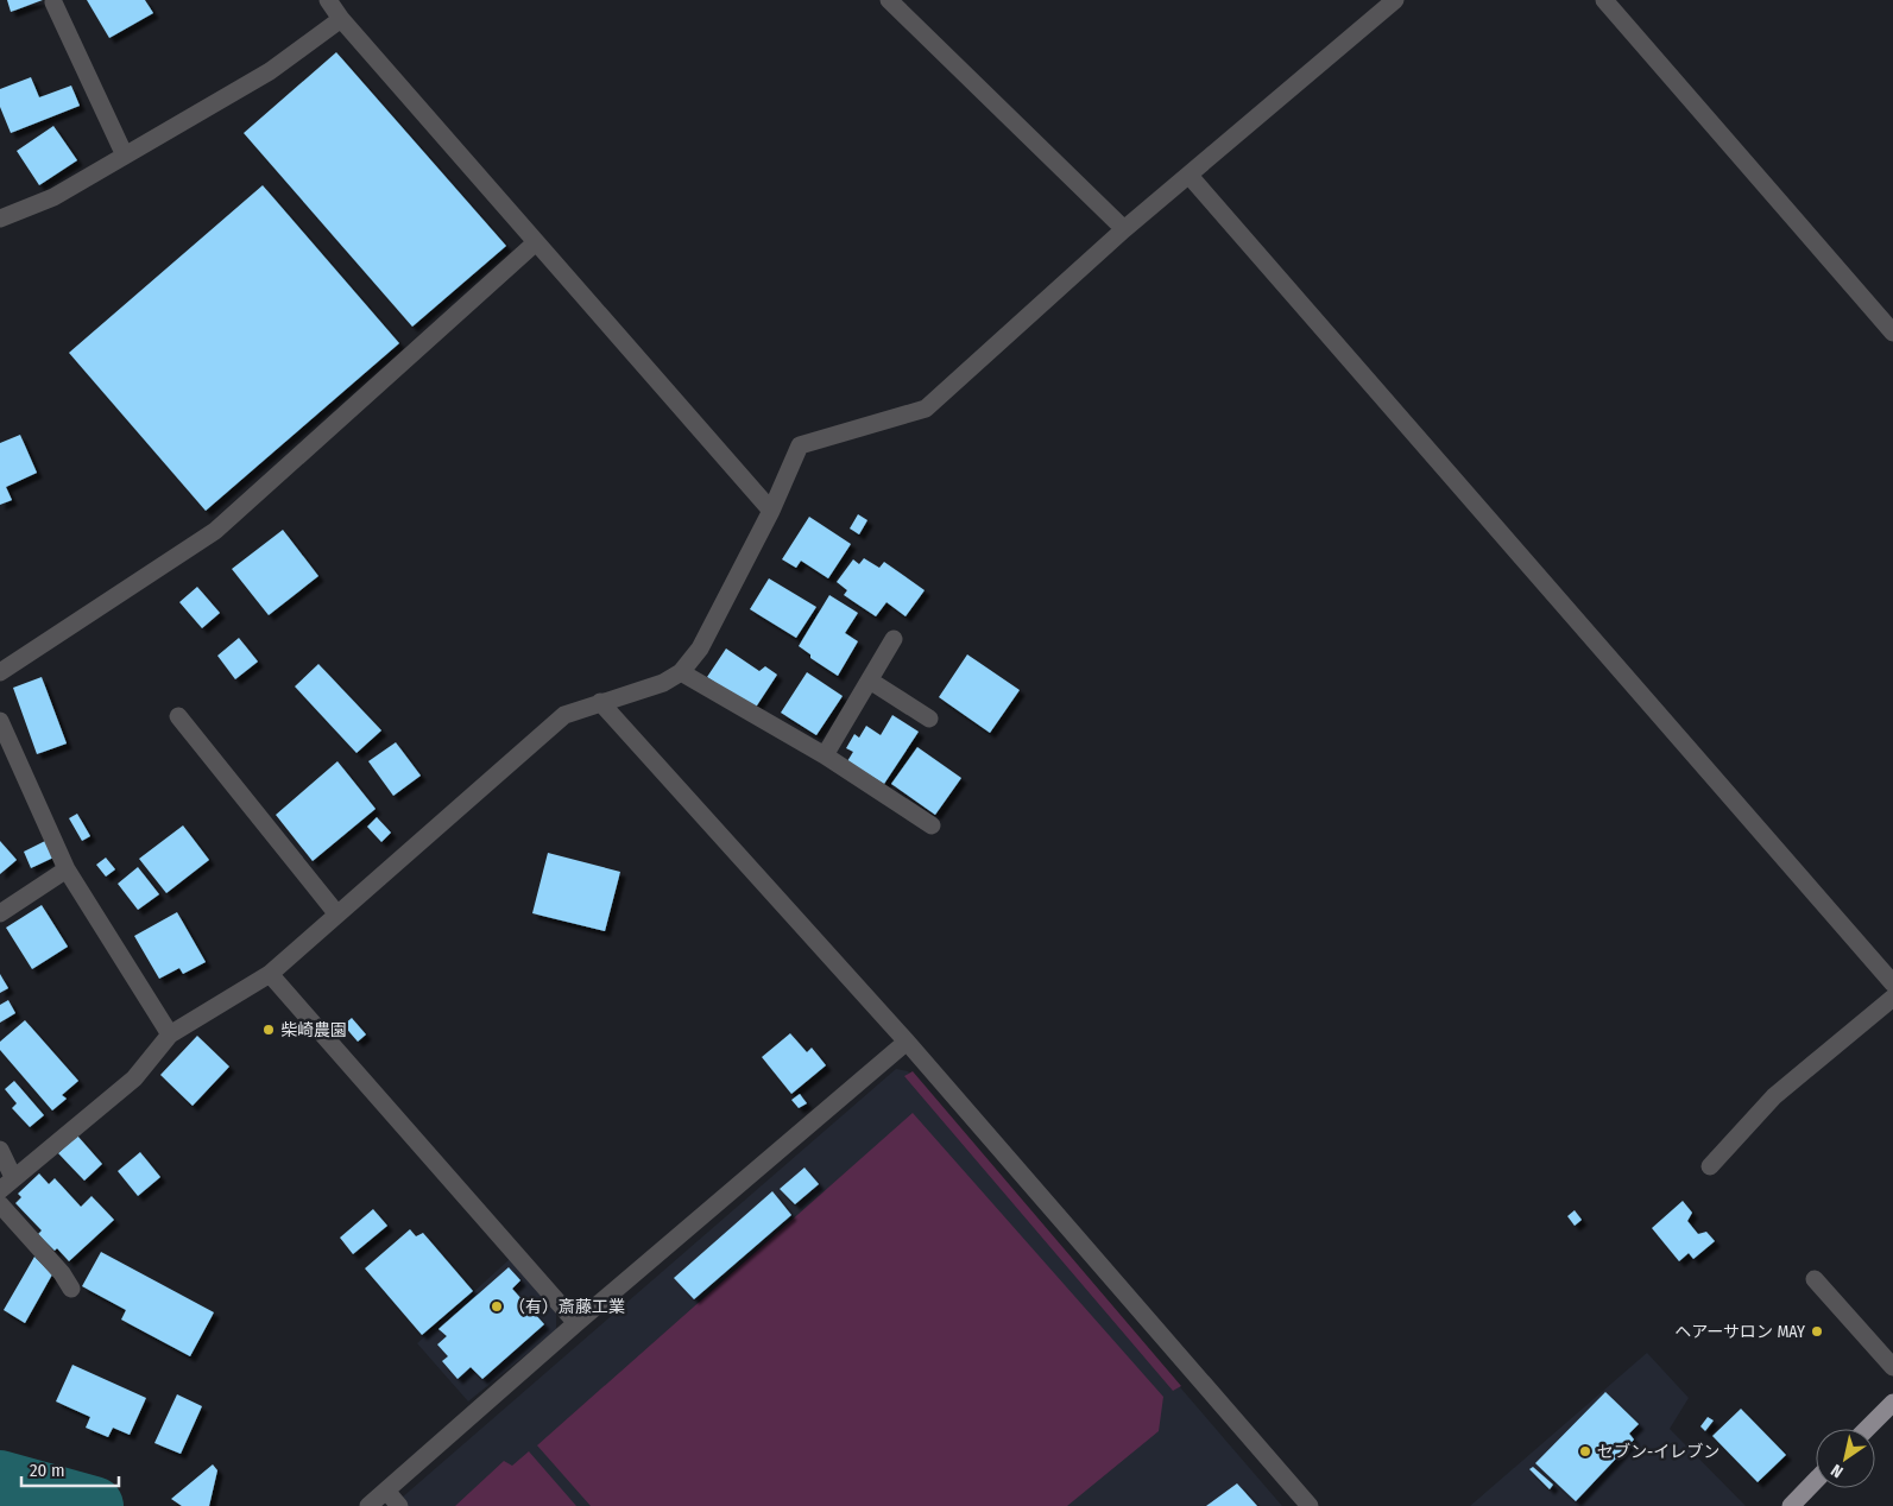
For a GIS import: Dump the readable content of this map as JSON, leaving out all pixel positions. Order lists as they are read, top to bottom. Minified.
{"places":["柴崎農園","（有）斎藤工業","ヘアーサロン MAY","セブン-イレブン"],"scale_bar":"20 m","north":"bottom left"}
